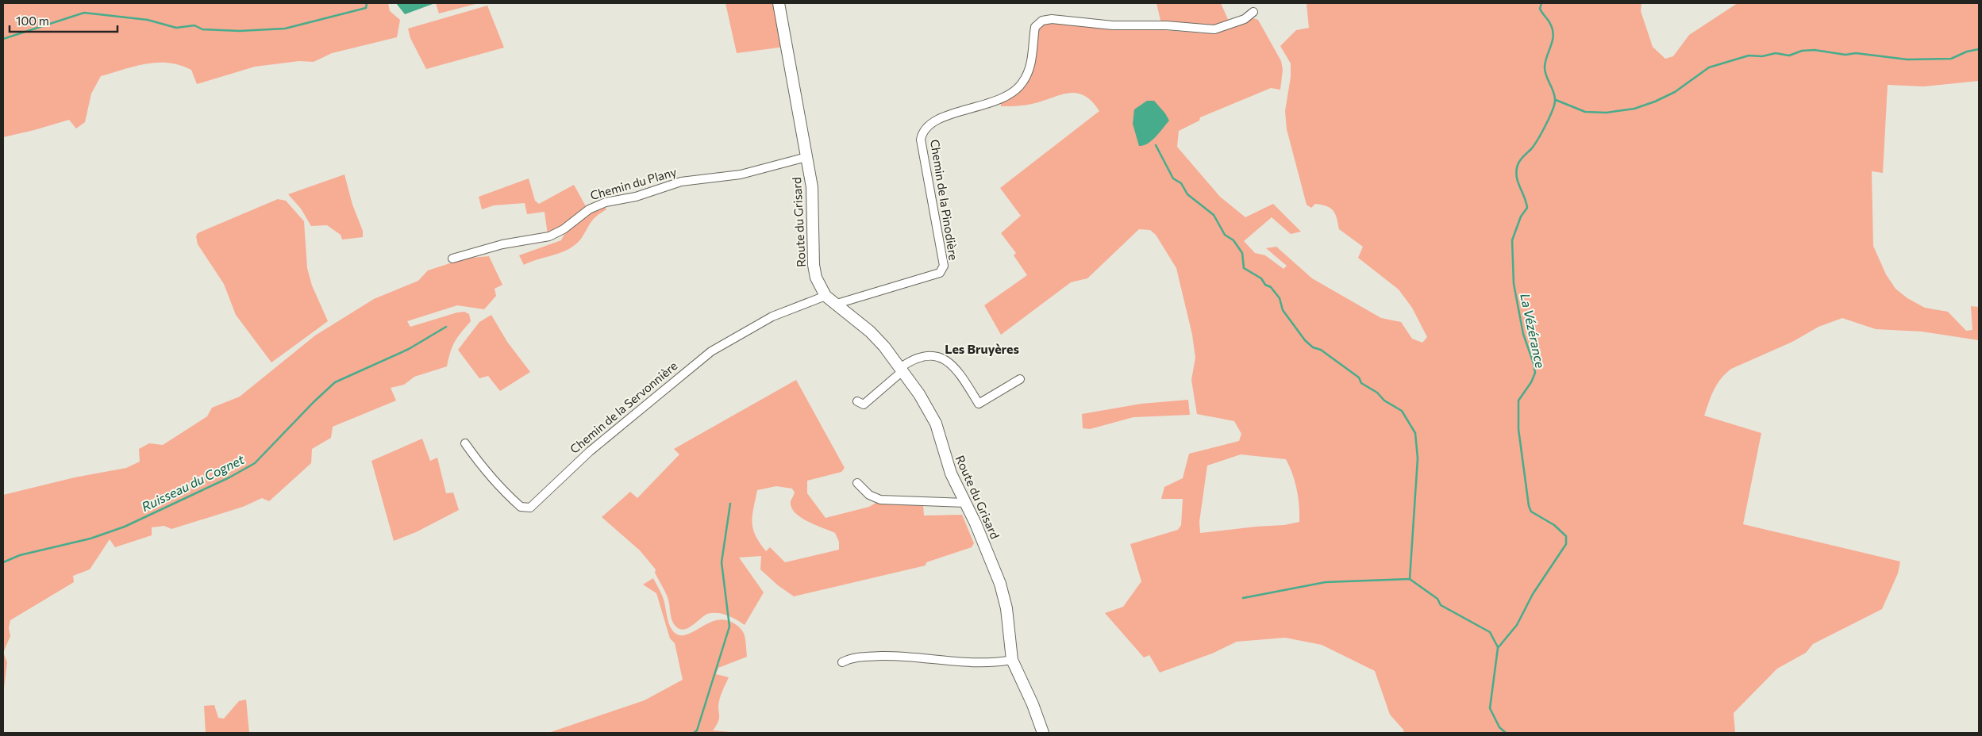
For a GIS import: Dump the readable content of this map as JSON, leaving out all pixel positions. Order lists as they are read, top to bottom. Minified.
{"streets":{"street":["Chemin du Plany","Chemin de la Pinodière","Route du Grisard","Chemin de la Servonnière"]},"crossings":[["Chemin du Plany","Route du Grisard"],["Chemin de la Pinodière","Route du Grisard"],["Route du Grisard","Chemin de la Servonnière"]],"districts":["Les Bruyères"],"water":["La Vézérance","Ruisseau du Cognet"],"scale_bar":"100 m"}
